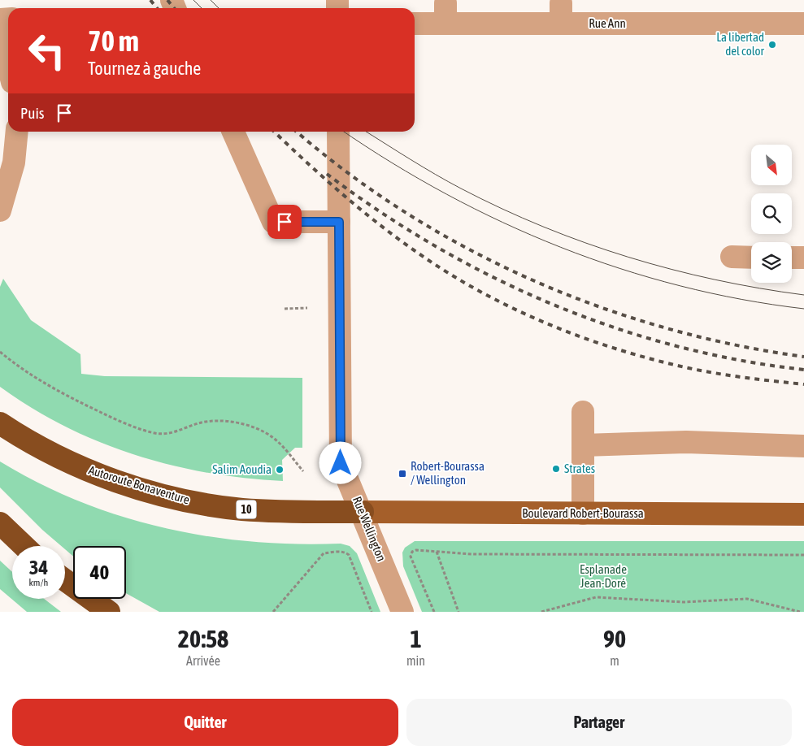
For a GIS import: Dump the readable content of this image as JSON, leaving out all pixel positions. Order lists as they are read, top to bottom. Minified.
{"streets":{"highway":["Autoroute Bonaventure","10"],"main road":["Boulevard Robert-Bourassa"],"street":["Rue Ann","Rue Wellington"]},"crossings":[["Autoroute Bonaventure","Boulevard Robert-Bourassa"],["Autoroute Bonaventure","Rue Wellington"],["Boulevard Robert-Bourassa","Rue Wellington"]],"parks":["Esplanade Jean-Doré"],"places":{"other":["La libertad del color","Strates","Salim Aoudia"],"transit":["Robert-Bourassa / Wellington"]},"north":"bottom right","page":{"turn":["70 m","Tournez à gauche"],"then":"Puis","speed":"34 km/h","limit":"40","eta":["20:58","Arrivée","1","min","90","m"],"buttons":["Quitter","Partager"]}}
